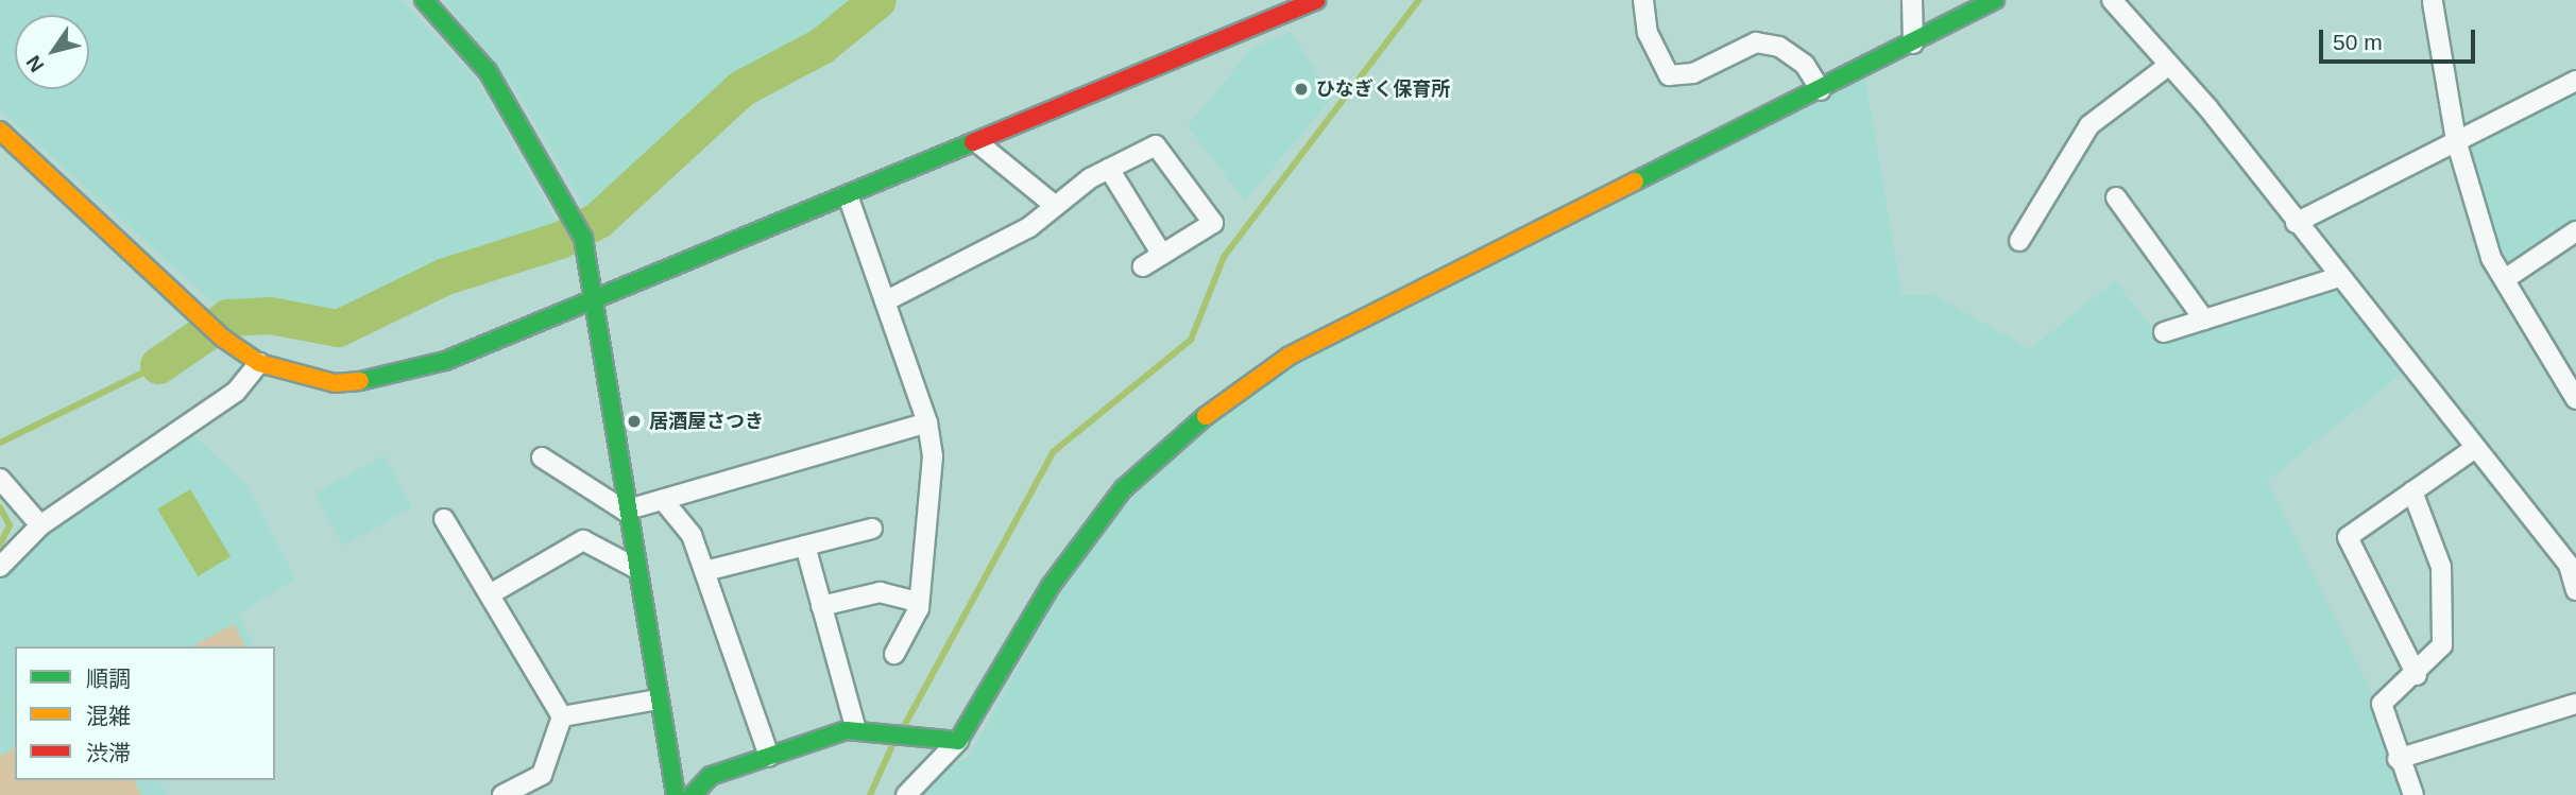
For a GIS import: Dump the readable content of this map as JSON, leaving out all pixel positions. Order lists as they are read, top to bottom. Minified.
{"places":["ひなぎく保育所","居酒屋さつき"],"legend":["順調","混雑","渋滞"],"scale_bar":"50 m","north":"bottom left"}
